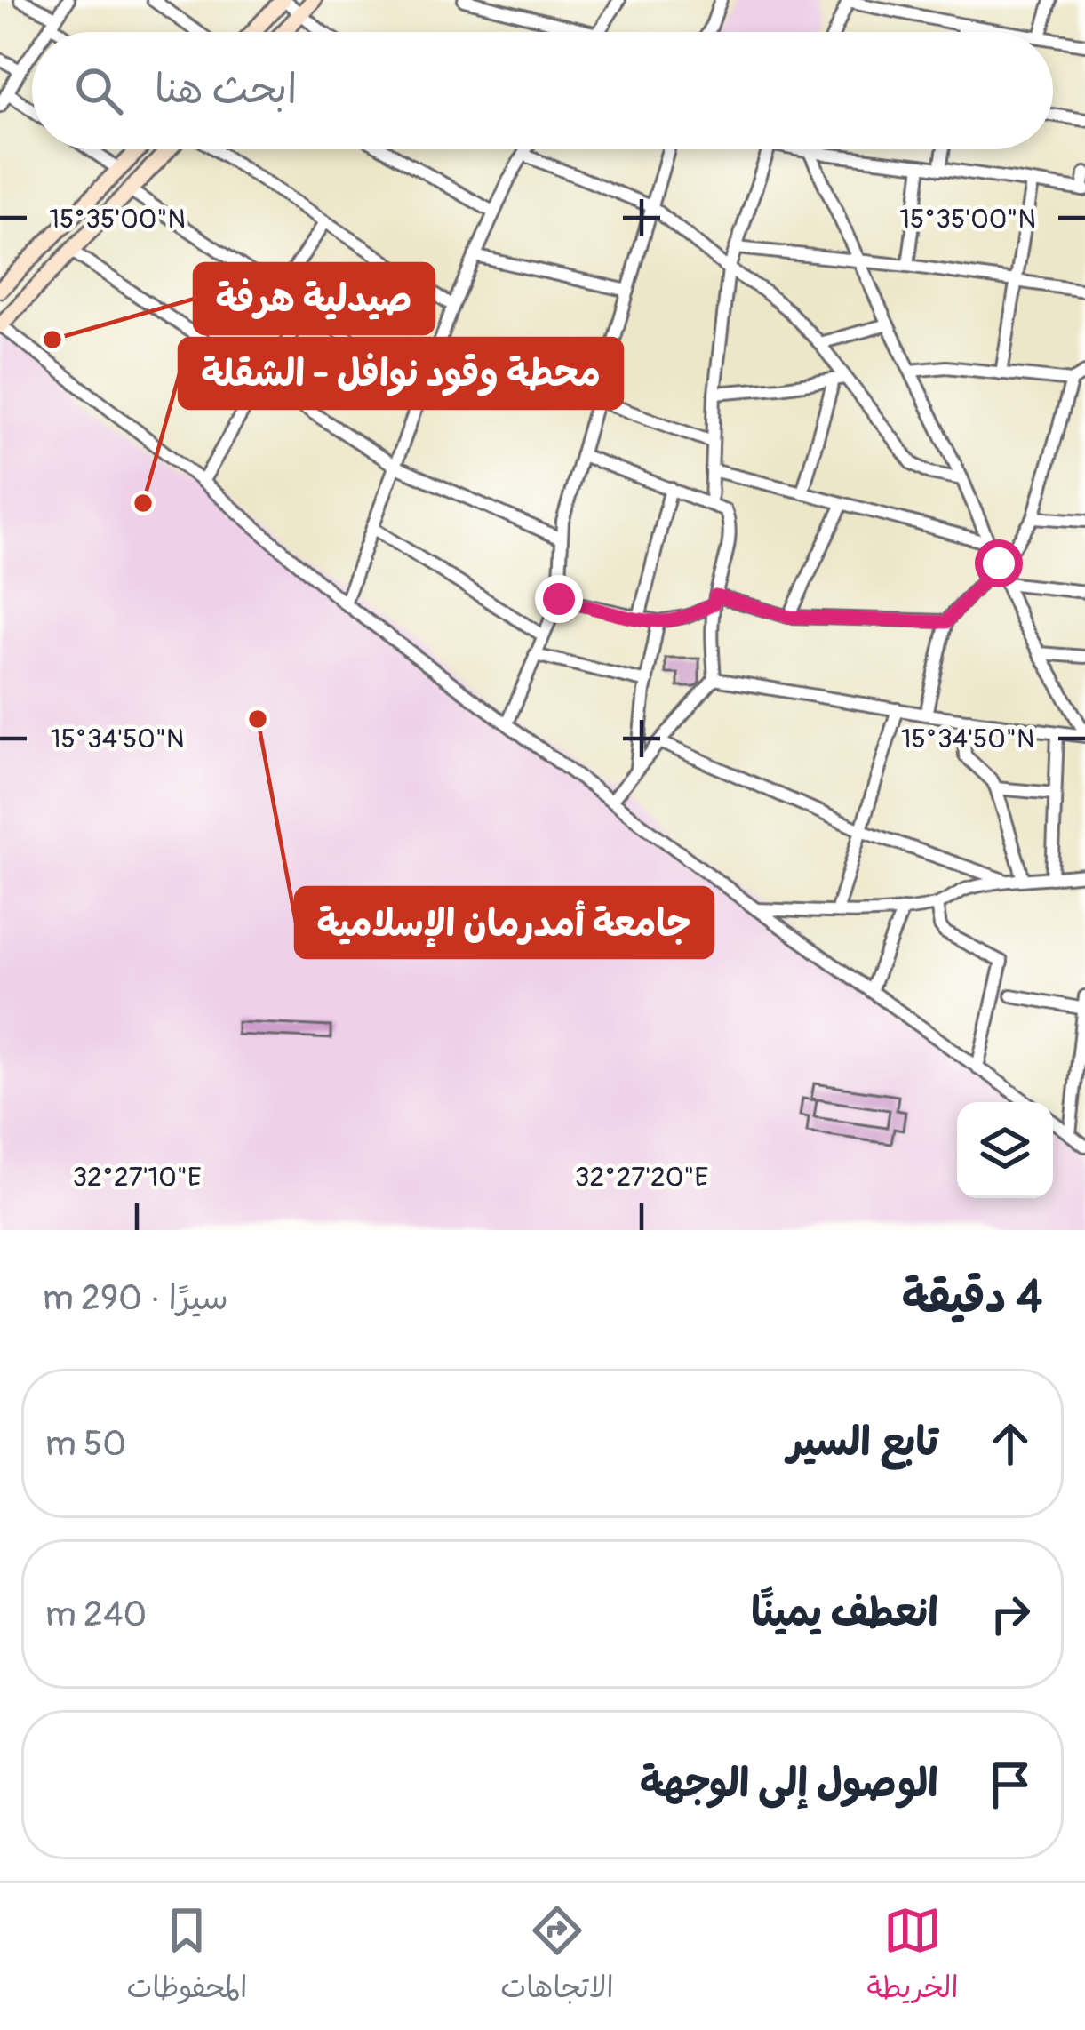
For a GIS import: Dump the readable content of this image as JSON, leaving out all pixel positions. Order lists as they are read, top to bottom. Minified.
{"places":["صيدلية هرفة","محطة وقود نوافل - الشقلة","جامعة أمدرمان الإسلامية"],"page":{"search":"ابحث هنا","heading":["4 دقيقة","سيرًا · 290 m"],"list":[["تابع السير","50 m"],["انعطف يمينًا","240 m"],"الوصول إلى الوجهة"],"nav":["الخريطة","الاتجاهات","المحفوظات"]},"coordinates":["15°35'00\"N","15°34'50\"N","32°27'10\"E","32°27'20\"E"]}
